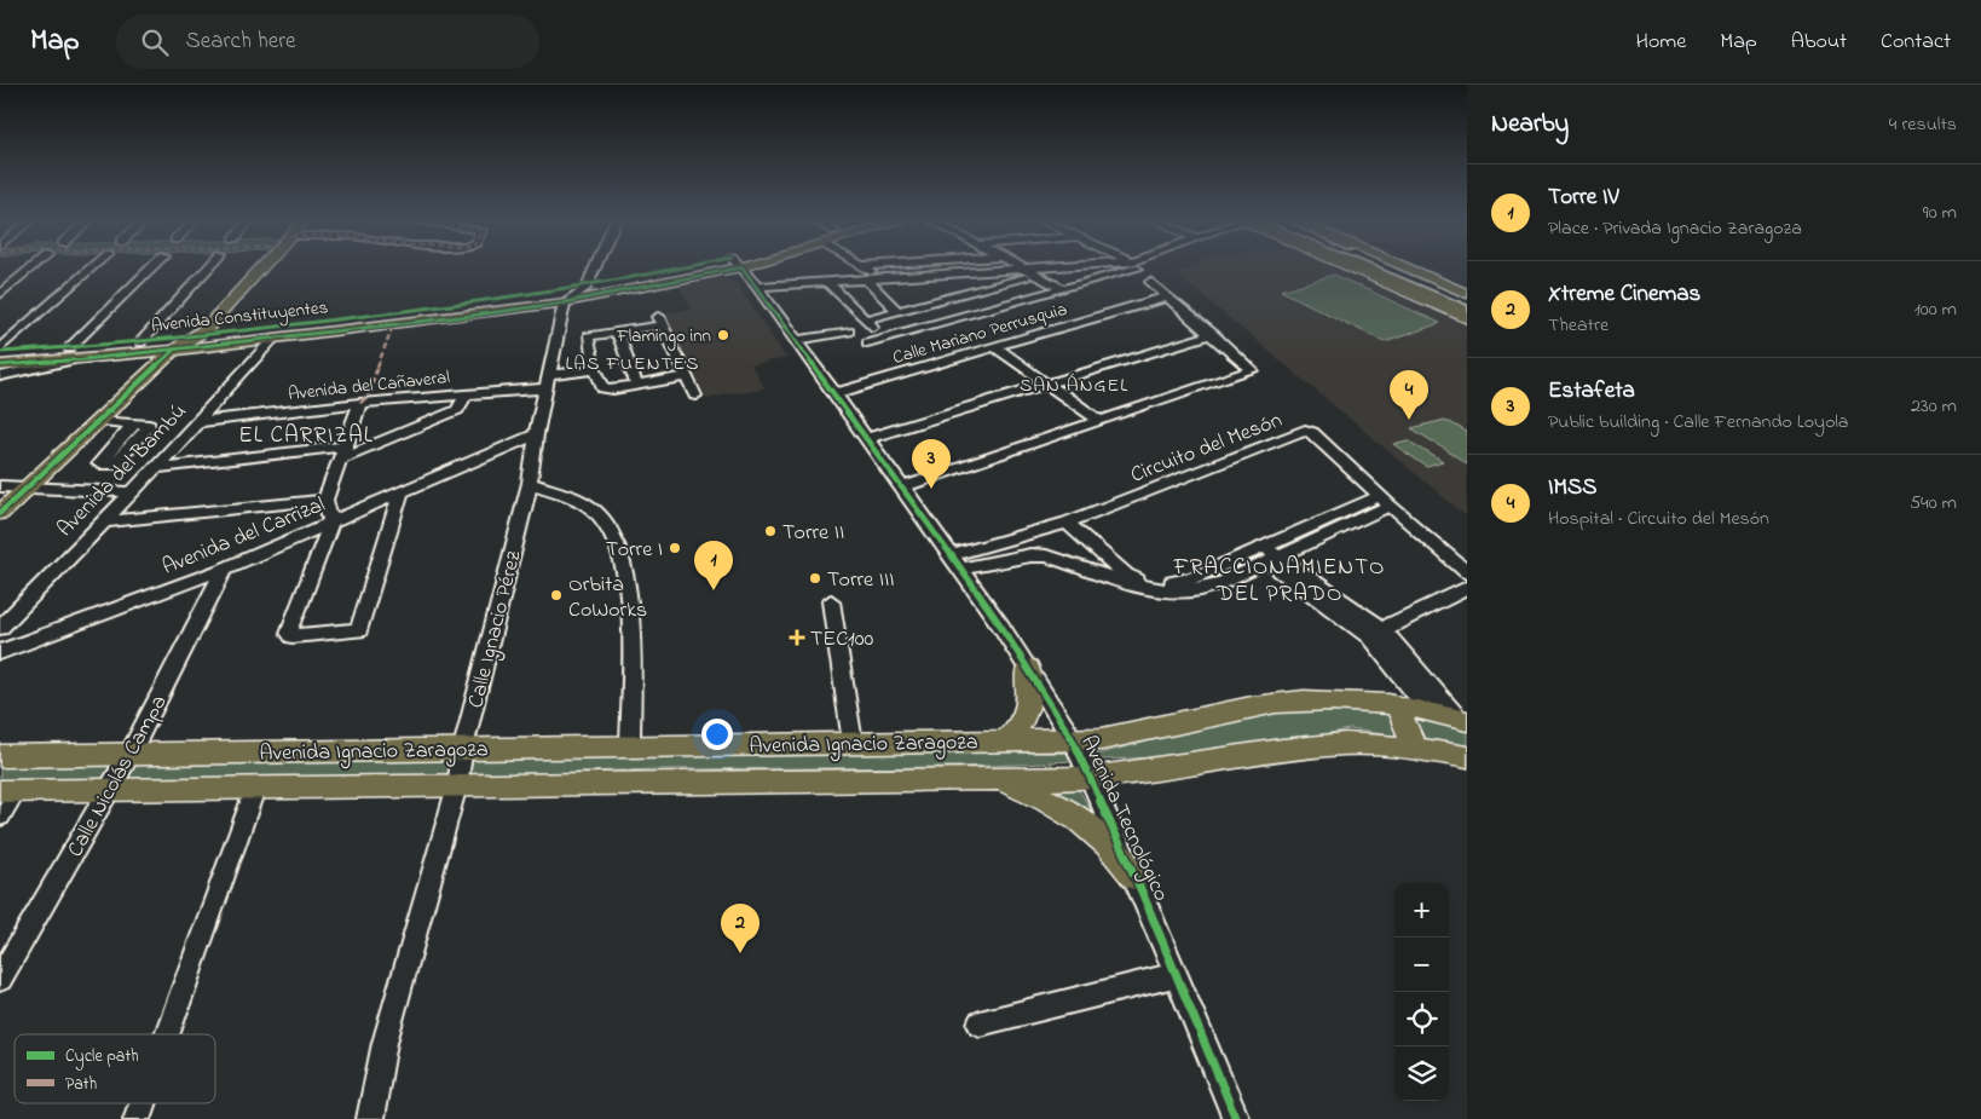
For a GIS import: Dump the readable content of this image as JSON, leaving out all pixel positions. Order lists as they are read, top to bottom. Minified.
{"streets":{"main road":["Avenida Constituyentes","Avenida Ignacio Zaragoza"],"street":["Calle Mariano Perrusquia","Avenida del Cañaveral","Circuito del Mesón","Avenida del Bambú","Avenida del Carrizal","Calle Ignacio Pérez","Calle Nicolás Campa","Avenida Tecnológico"]},"crossings":[["Avenida Constituyentes","Avenida del Bambú"],["Avenida Constituyentes","Calle Ignacio Pérez"],["Calle Mariano Perrusquia","Avenida Tecnológico"],["Avenida del Cañaveral","Avenida del Bambú"],["Avenida del Cañaveral","Calle Ignacio Pérez"],["Circuito del Mesón","Avenida Tecnológico"],["Avenida del Carrizal","Calle Ignacio Pérez"],["Avenida del Carrizal","Calle Nicolás Campa"],["Calle Ignacio Pérez","Avenida Ignacio Zaragoza"],["Avenida Ignacio Zaragoza","Calle Nicolás Campa"],["Avenida Ignacio Zaragoza","Avenida Tecnológico"]],"districts":["LAS FUENTES","SAN ÁNGEL","EL CARRIZAL","FRACCIONAMIENTO DEL PRADO"],"places":{"other":["Flamingo inn","Torre II","Torre I","Torre III","Orbita CoWorks"],"health":["TEC100"]},"legend":["Cycle path","Path"],"page":{"header":"Map","search":"Search here","nav":["Home","Map","About","Contact"],"heading":["Nearby","4 results"],"list":[{"mark":"1","name":"Torre IV","note":"Place · Privada Ignacio Zaragoza","value":"90 m"},{"mark":"2","name":"Xtreme Cinemas","note":"Theatre","value":"100 m"},{"mark":"3","name":"Estafeta","note":"Public building · Calle Fernando Loyola","value":"230 m"},{"mark":"4","name":"IMSS","note":"Hospital · Circuito del Mesón","value":"540 m"}],"pins":["4","3","1","2"],"map_buttons":["+","−"]}}
